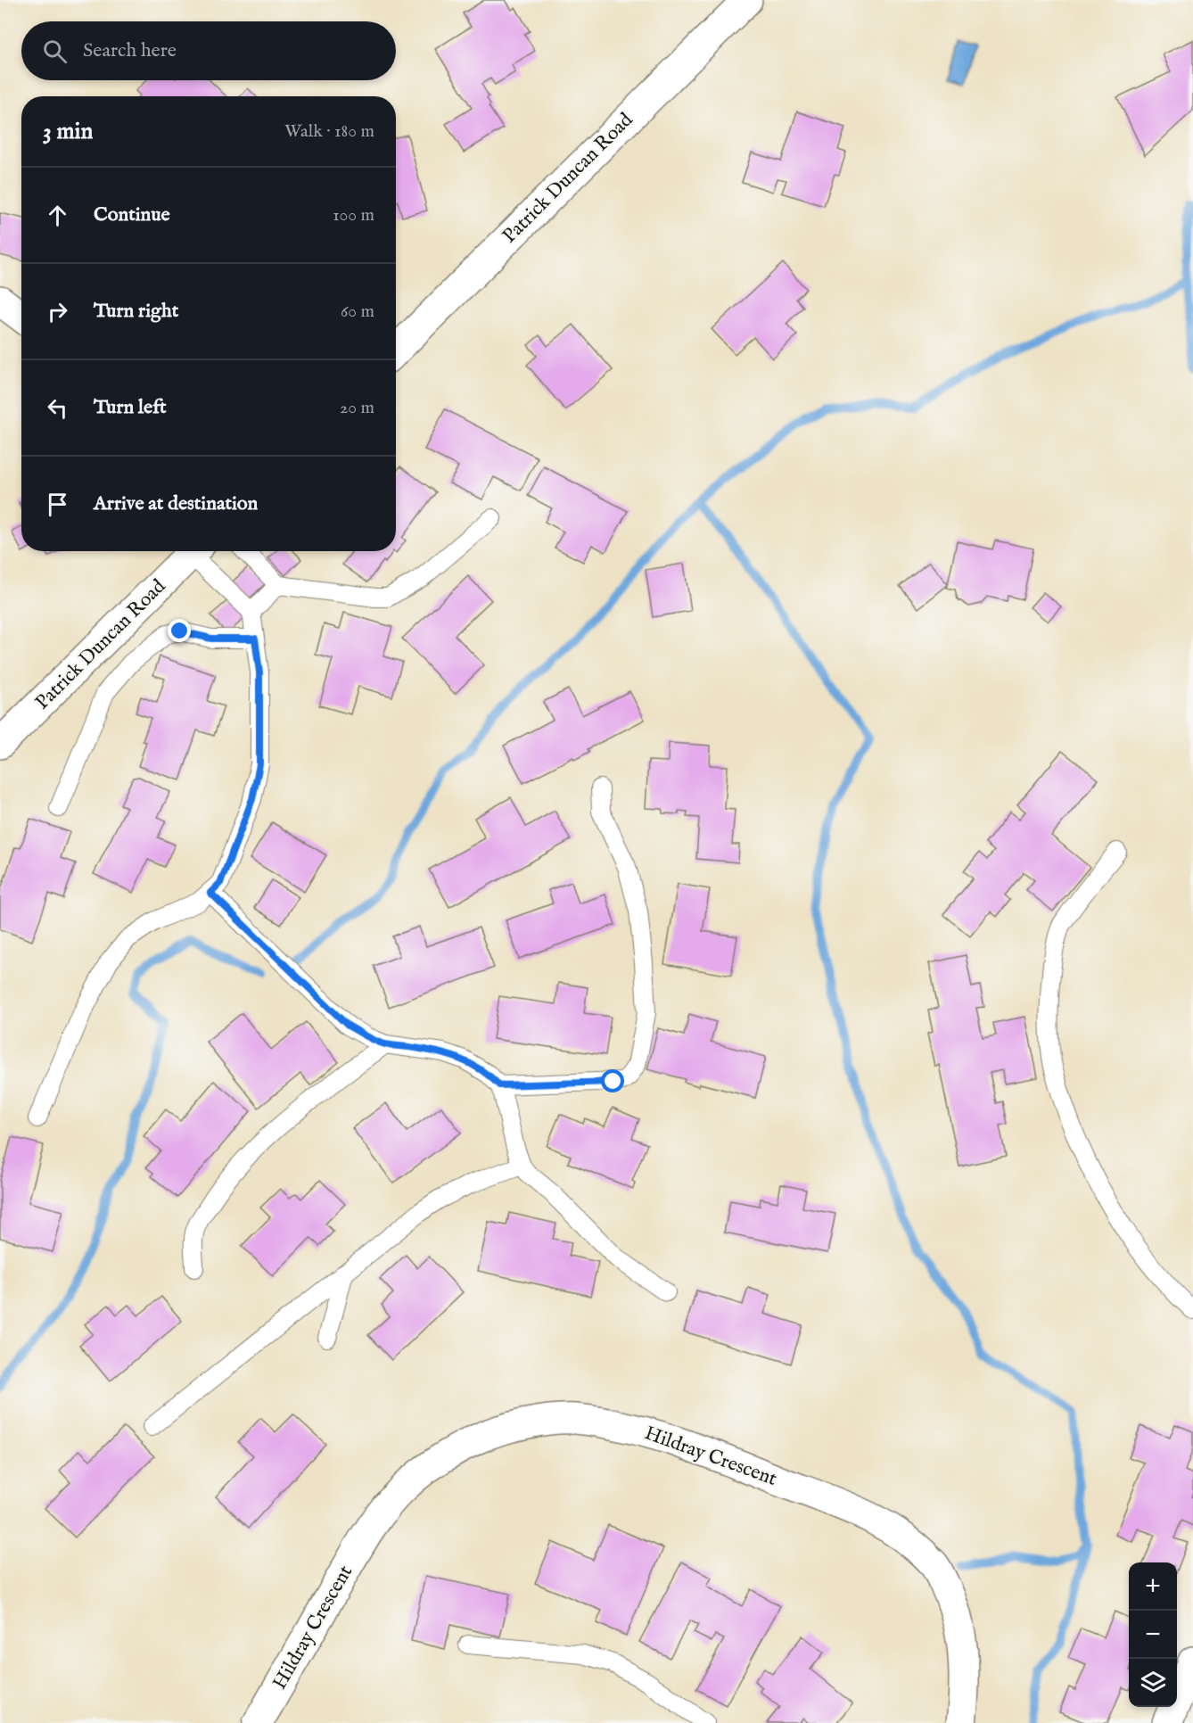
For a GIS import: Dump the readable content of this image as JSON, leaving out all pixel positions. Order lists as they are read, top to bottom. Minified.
{"streets":{"street":["Patrick Duncan Road","Hildray Crescent"]},"page":{"search":"Search here","heading":["3 min","Walk · 180 m"],"list":[["Continue","100 m"],["Turn right","60 m"],["Turn left","20 m"],"Arrive at destination"],"map_buttons":["+","−"]}}
